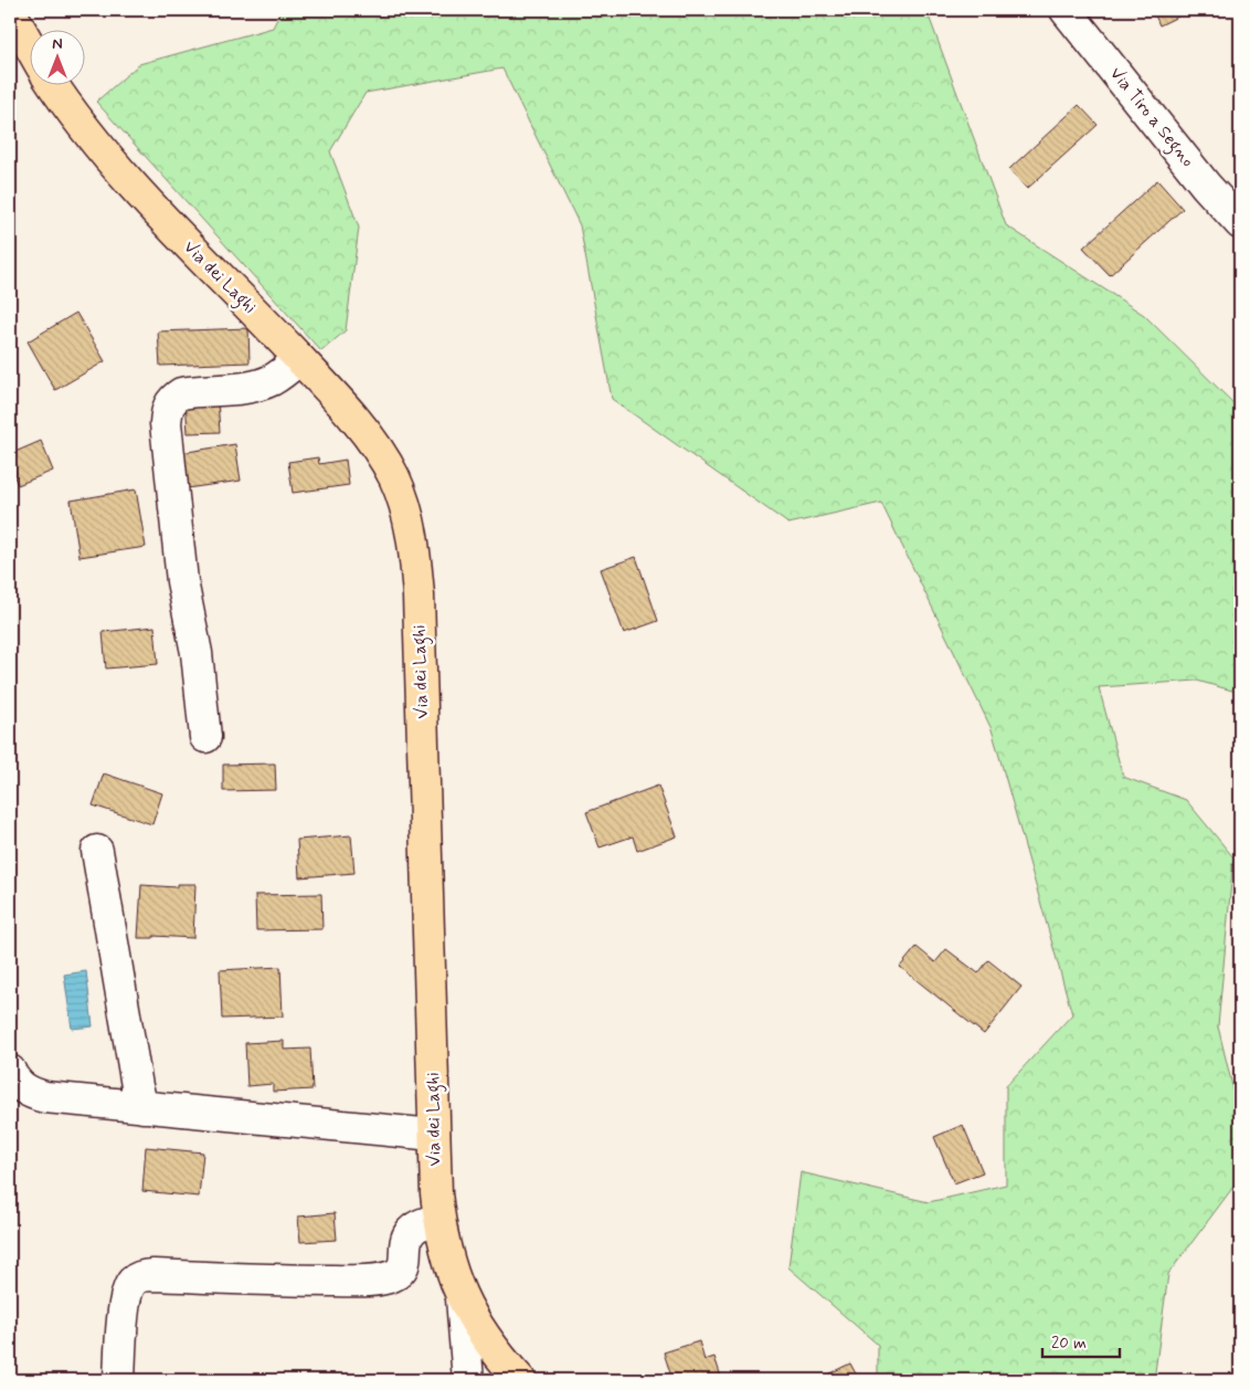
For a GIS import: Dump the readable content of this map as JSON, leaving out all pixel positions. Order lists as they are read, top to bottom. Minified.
{"streets":{"main road":["Via dei Laghi"],"street":["Via Tiro a Segno"]},"scale_bar":"20 m","north":"top"}
